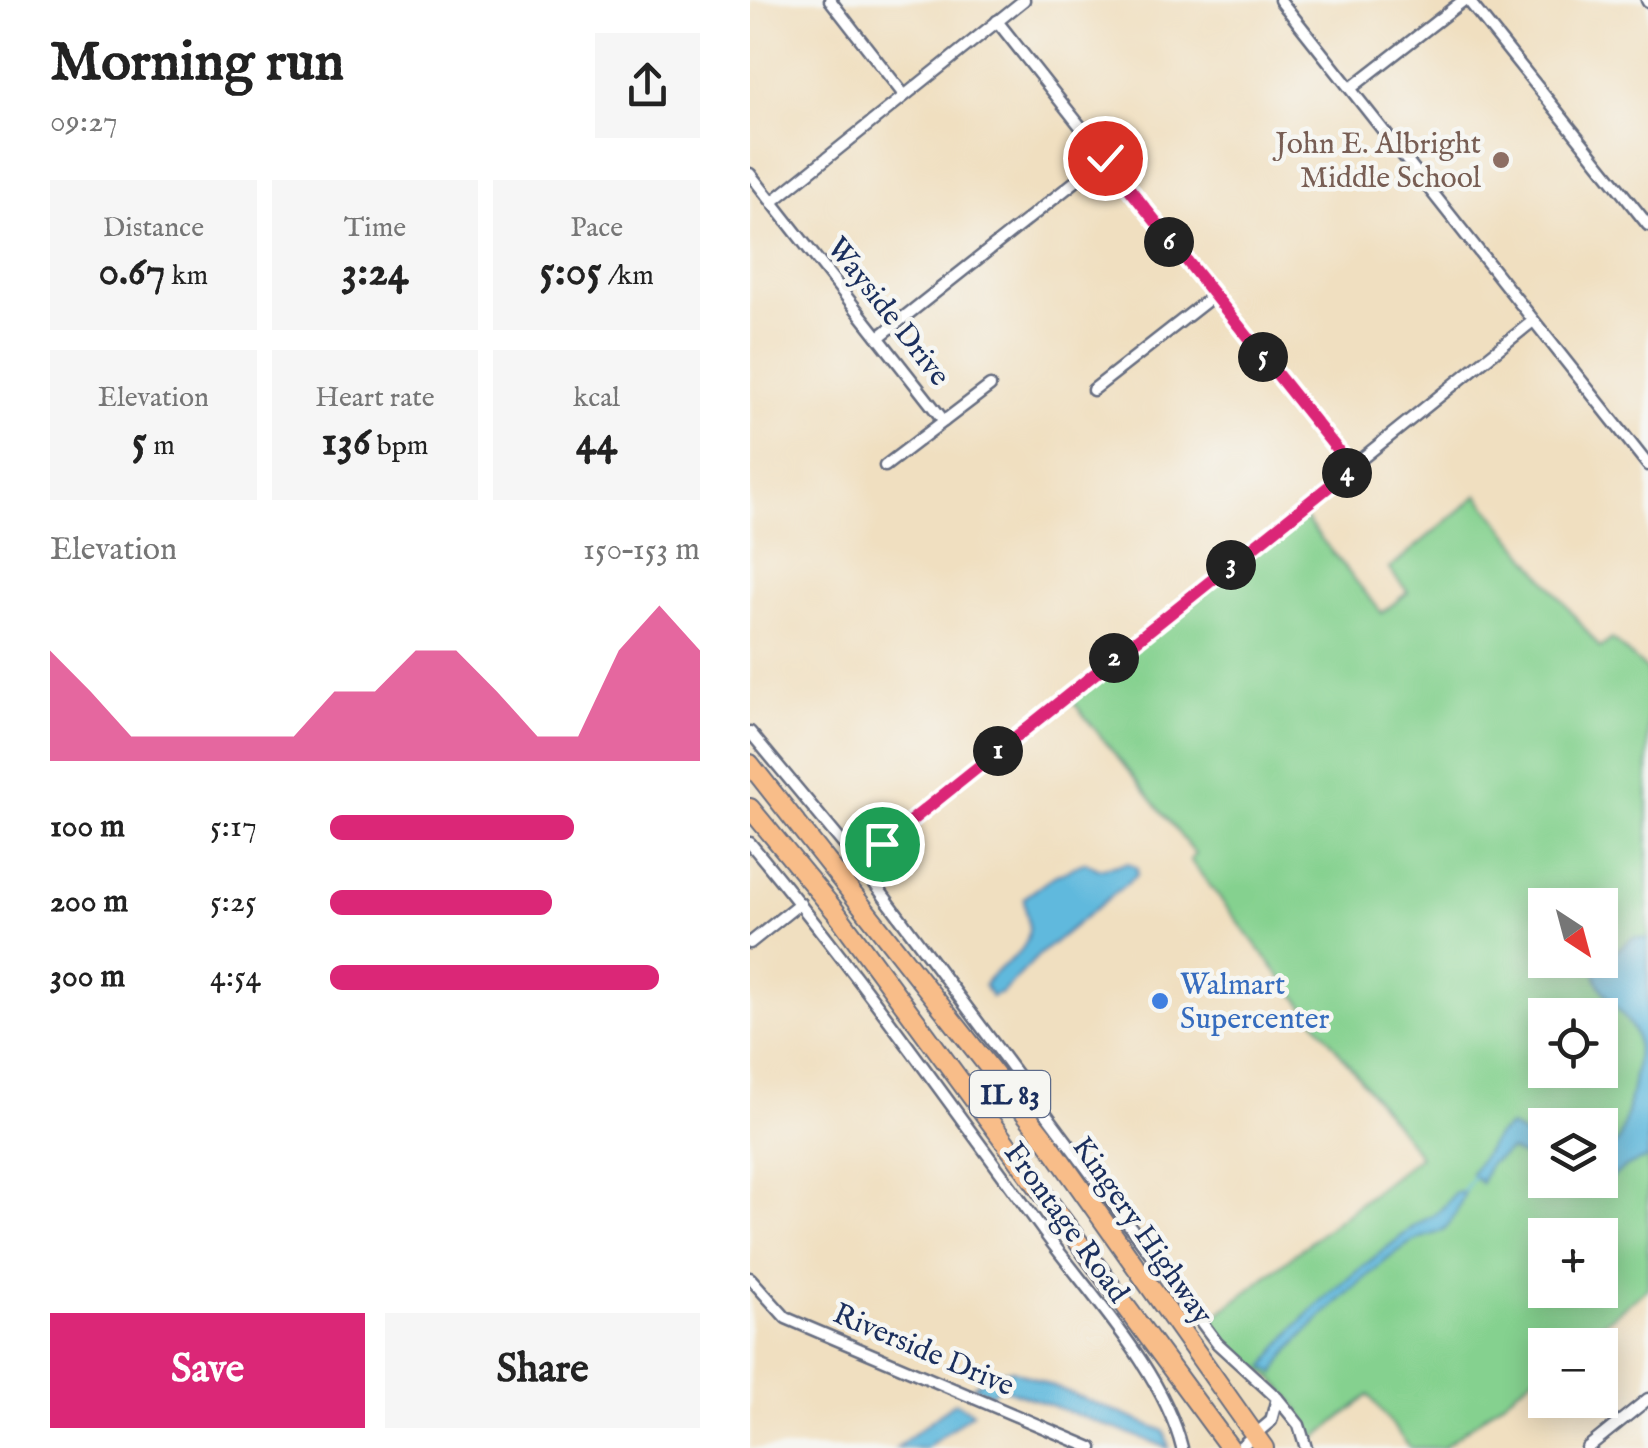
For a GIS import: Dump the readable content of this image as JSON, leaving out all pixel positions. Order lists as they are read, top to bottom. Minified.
{"streets":{"highway":["IL 83","Kingery Highway"],"street":["Wayside Drive","Frontage Road","Riverside Drive"]},"places":["John E. Albright Middle School","Walmart Supercenter"],"north":"bottom right","page":{"heading":["Morning run","09:27"],"stats":[["Distance","0.67 km"],["Time","3:24"],["Pace","5:05 /km"],["Elevation","5 m"],["Heart rate","136 bpm"],["kcal","44"]],"pins":["6","5","4","3","2","1"],"chart":["Elevation","150–153 m"],"list":[{"name":"100 m","note":"5:17"},{"name":"200 m","note":"5:25"},{"name":"300 m","note":"4:54"}],"map_buttons":["+","−"],"buttons":["Save","Share"]}}
